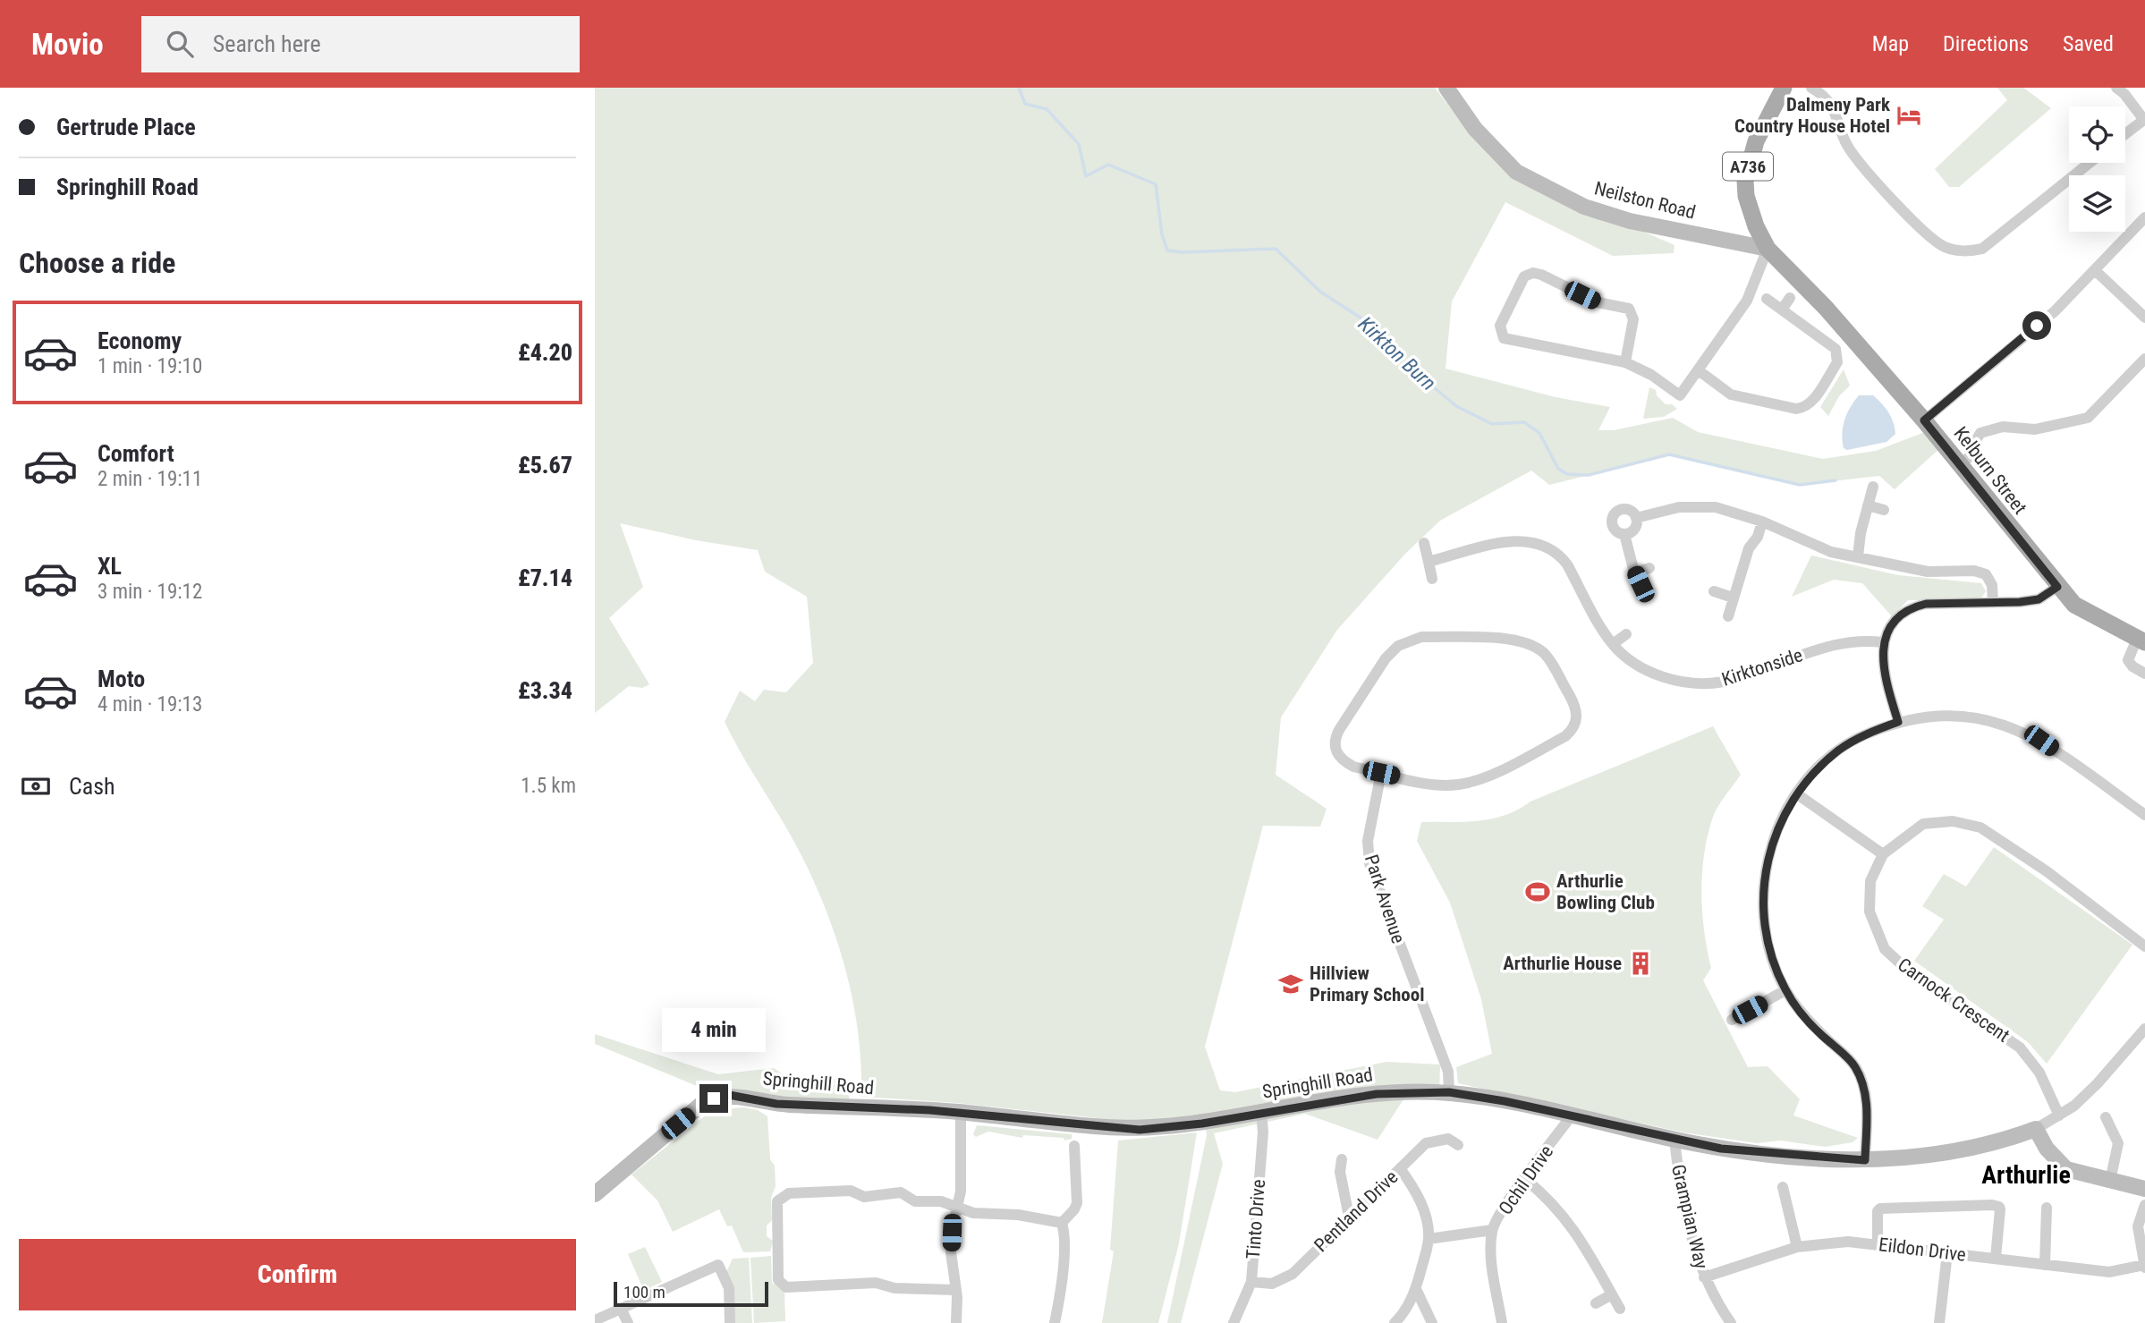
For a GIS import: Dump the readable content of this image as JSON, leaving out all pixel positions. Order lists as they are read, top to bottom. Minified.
{"streets":{"main road":["A736","Kelburn Street"],"street":["Neilston Road","Kirktonside","Park Avenue","Carnock Crescent","Springhill Road","Ochil Drive","Pentland Drive","Grampian Way","Tinto Drive","Eildon Drive"]},"crossings":[["A736","Neilston Road"],["A736","Kelburn Street"],["Neilston Road","Kelburn Street"],["Park Avenue","Springhill Road"],["Carnock Crescent","Springhill Road"],["Springhill Road","Ochil Drive"],["Springhill Road","Grampian Way"],["Springhill Road","Tinto Drive"],["Pentland Drive","Tinto Drive"],["Grampian Way","Eildon Drive"]],"districts":["Arthurlie"],"water":["Kirkton Burn"],"places":{"hotel":["Dalmeny Park Country House Hotel"],"sports":["Arthurlie Bowling Club"],"building":["Arthurlie House"],"school or university":["Hillview Primary School"]},"scale_bar":"100 m","page":{"header":"Movio","search":"Search here","nav":["Map","Directions","Saved"],"banner":["Gertrude Place","Springhill Road"],"heading":"Choose a ride","list":[{"name":"Economy","note":"1 min · 19:10","value":"£4.20"},{"name":"Comfort","note":"2 min · 19:11","value":"£5.67"},{"name":"XL","note":"3 min · 19:12","value":"£7.14"},{"name":"Moto","note":"4 min · 19:13","value":"£3.34"}],"pay":["Cash","1.5 km"],"bubble":"4 min","buttons":"Confirm","scale":"100 m"}}
